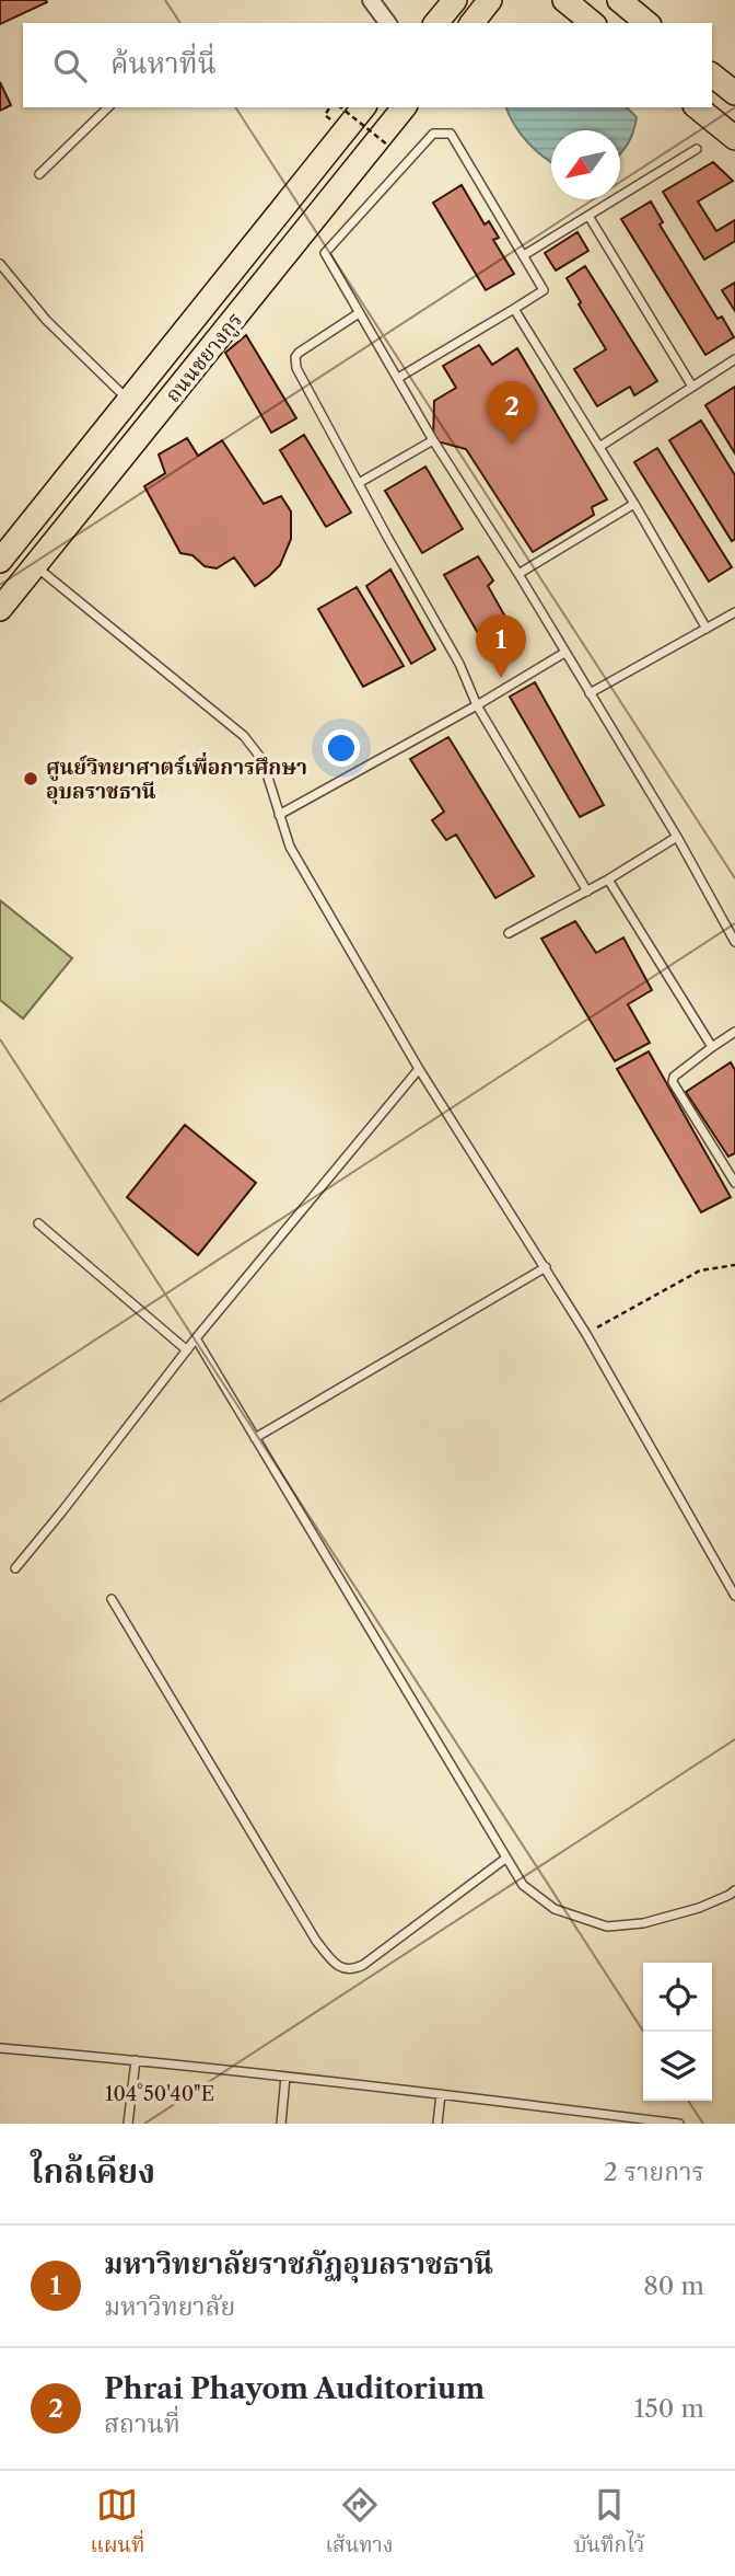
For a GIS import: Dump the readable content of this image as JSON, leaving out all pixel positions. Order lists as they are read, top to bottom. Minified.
{"streets":{"main road":["ถนนชยางกูร"]},"places":["ศูนย์วิทยาศาตร์เพื่อการศึกษา อุบลราชธานี"],"north":"bottom left","page":{"search":"ค้นหาที่นี่","pins":["2","1"],"heading":["ใกล้เคียง","2 รายการ"],"list":[{"mark":"1","name":"มหาวิทยาลัยราชภัฏอุบลราชธานี","note":"มหาวิทยาลัย","value":"80 m"},{"mark":"2","name":"Phrai Phayom Auditorium","note":"สถานที่","value":"150 m"}],"nav":["แผนที่","เส้นทาง","บันทึกไว้"]},"coordinates":["104°50'40\"E"]}
